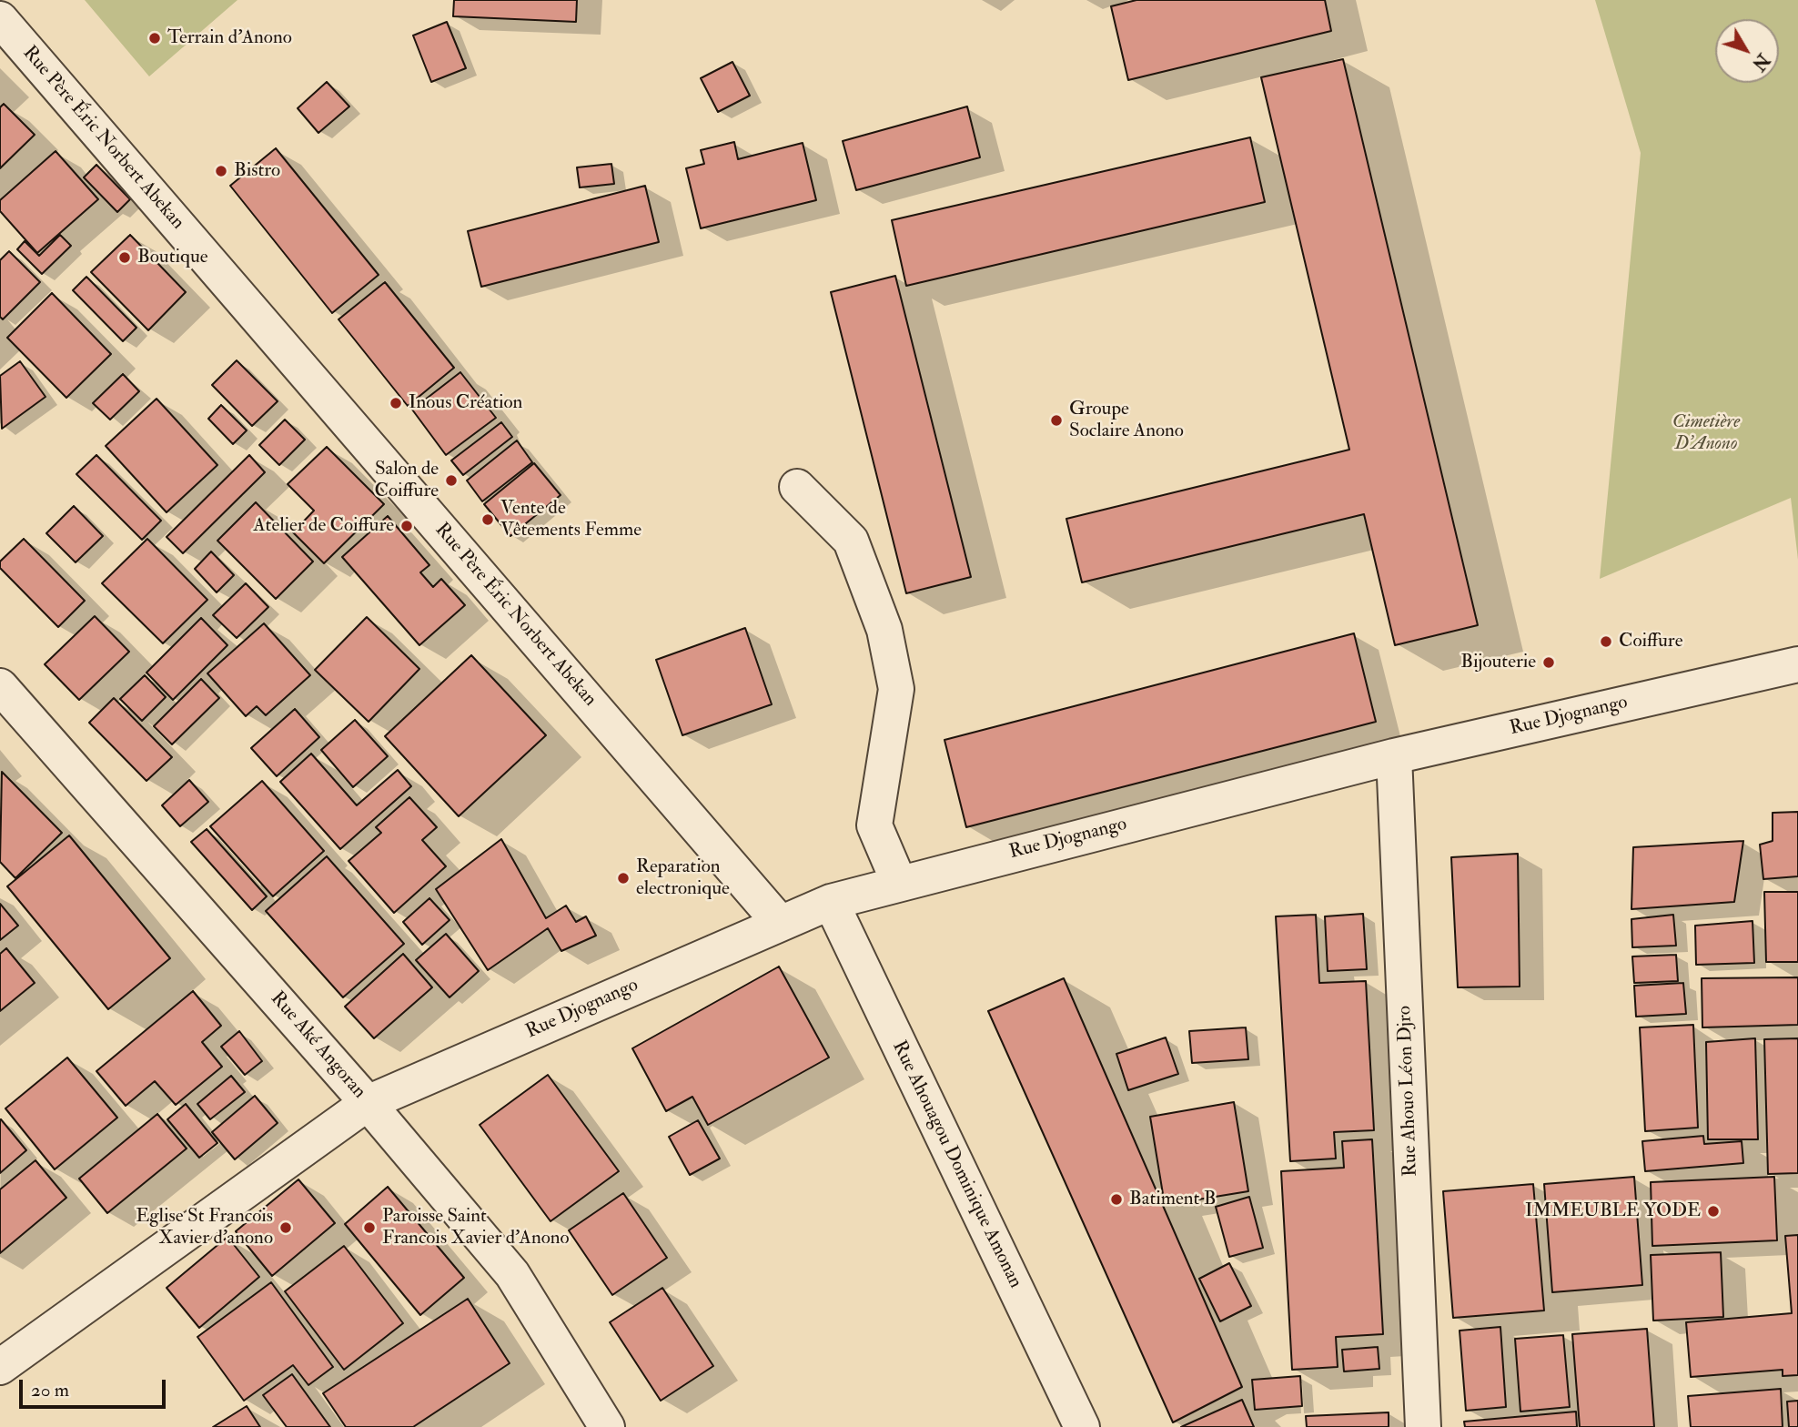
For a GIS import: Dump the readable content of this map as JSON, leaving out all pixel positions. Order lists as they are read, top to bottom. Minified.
{"streets":{"street":["Rue Père Éric Norbert Abekan","Rue Djognango","Rue Aké Angoran","Rue Ahouo Léon Djro","Rue Ahouagou Dominique Amonan"]},"crossings":[["Rue Père Éric Norbert Abekan","Rue Djognango"],["Rue Djognango","Rue Aké Angoran"],["Rue Djognango","Rue Ahouo Léon Djro"],["Rue Djognango","Rue Ahouagou Dominique Amonan"]],"parks":["Cimetière D'Anono"],"places":["Terrain d'Anono","Bistro","Boutique","Inous Création","Groupe Soclaire Anono","Salon de Coiffure","Vente de Vêtements Femme","Atelier de Coiffure","Coiffure","Bijouterie","Reparation electronique","Batiment B","IMMEUBLE YODE","Eglise St Francois Xavier d'anono","Paroisse Saint Francois Xavier d'Anono"],"scale_bar":"20 m","north":"bottom right"}
